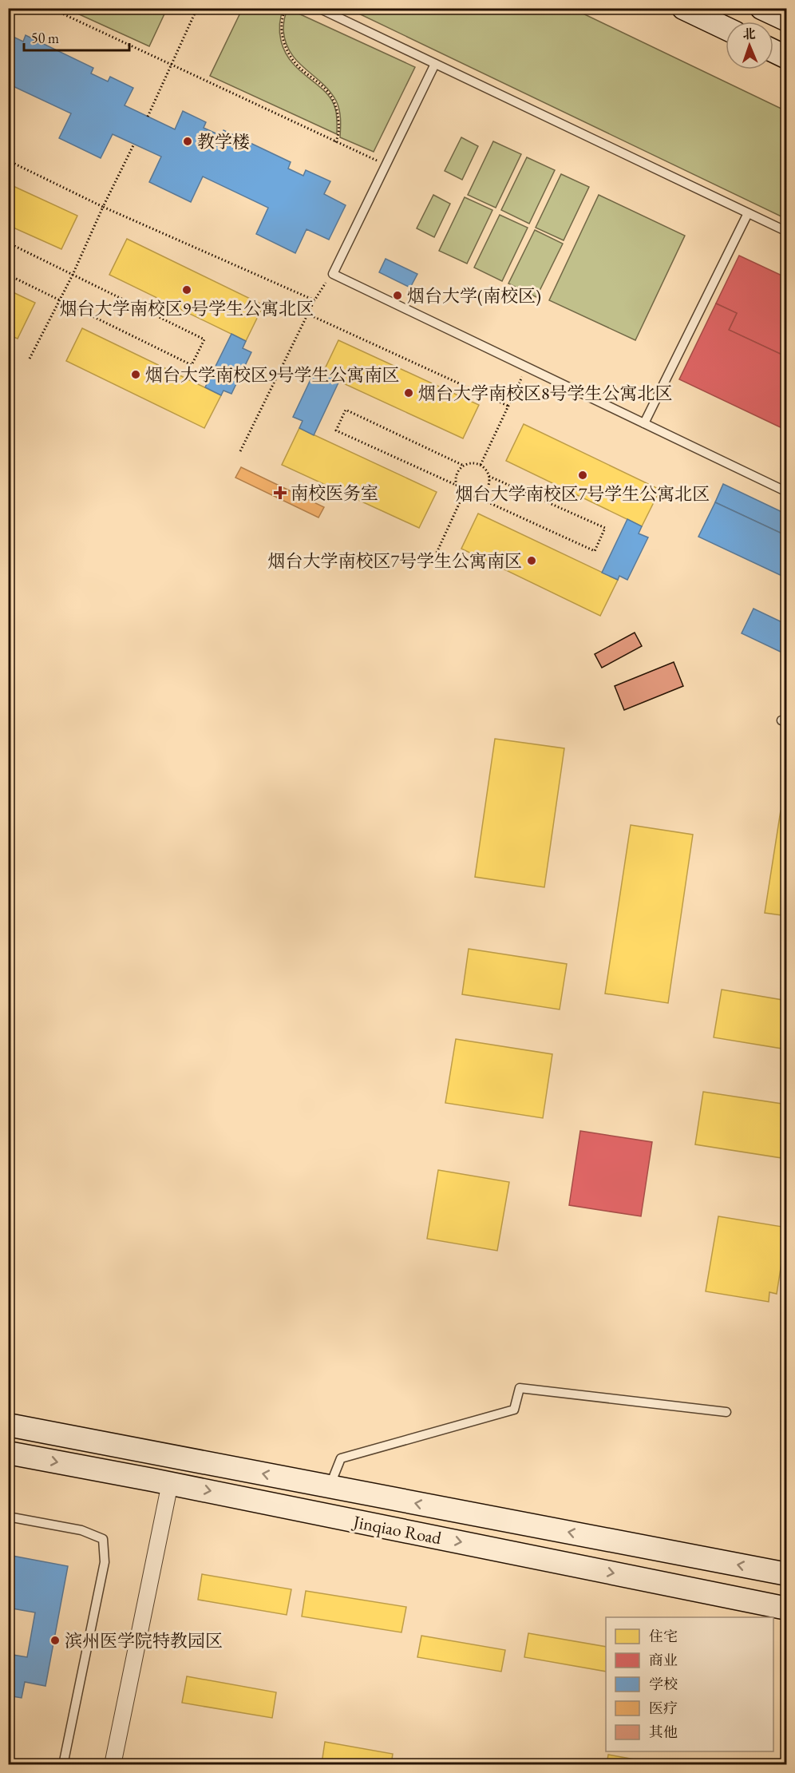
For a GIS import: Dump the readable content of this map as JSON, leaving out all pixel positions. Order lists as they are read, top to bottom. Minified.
{"streets":{"street":["Jinqiao Road"]},"places":{"other":["教学楼","烟台大学南校区9号学生公寓北区","烟台大学(南校区)","烟台大学南校区9号学生公寓南区","烟台大学南校区8号学生公寓北区","烟台大学南校区7号学生公寓北区","烟台大学南校区7号学生公寓南区","滨州医学院特教园区"],"health":["南校医务室"]},"legend":["住宅","商业","学校","医疗","其他"],"scale_bar":"50 m","north":"top"}
